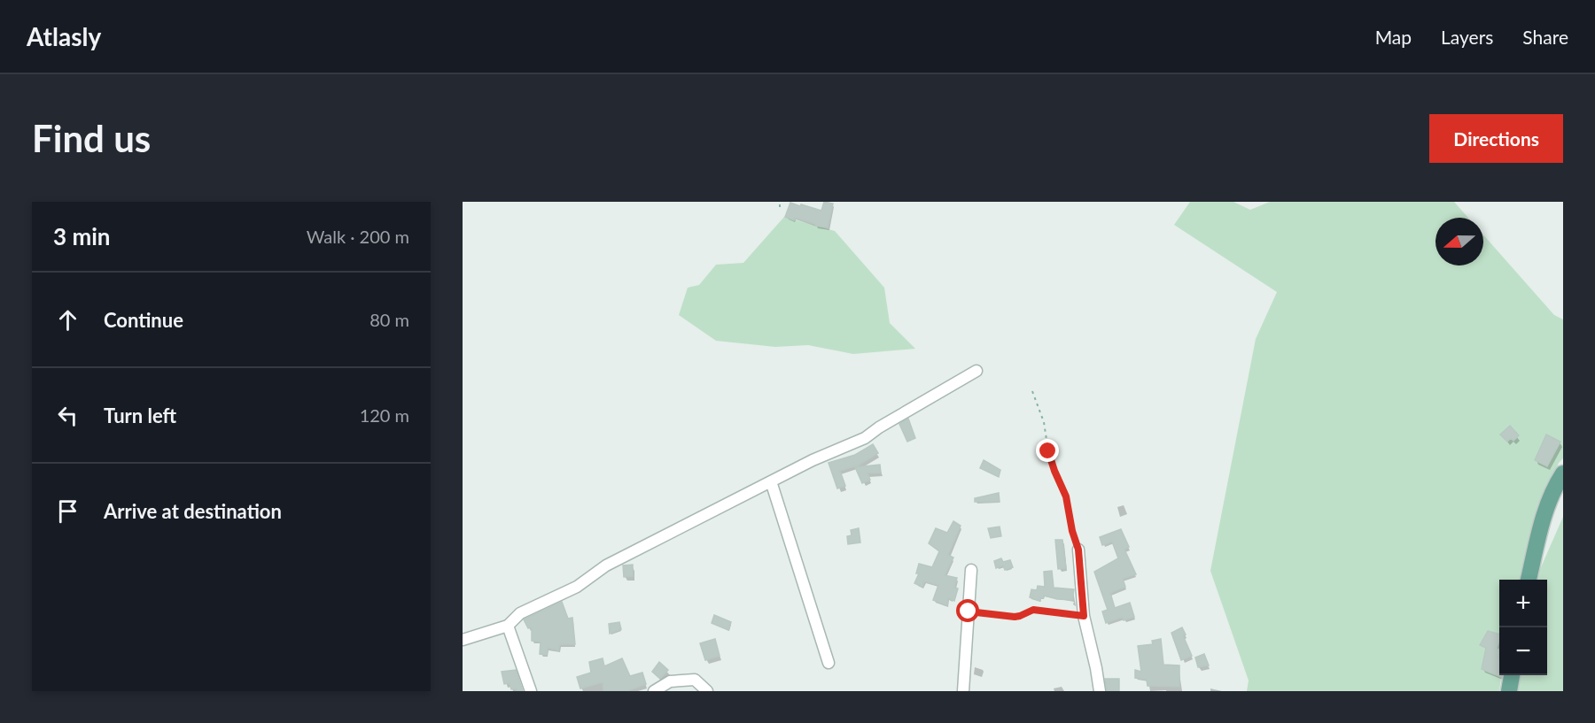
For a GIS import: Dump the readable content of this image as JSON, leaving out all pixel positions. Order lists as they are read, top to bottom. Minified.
{"north":"left","page":{"header":"Atlasly","nav":["Map","Layers","Share"],"buttons":"Directions","title":"Find us","heading":["3 min","Walk · 200 m"],"list":[["Continue","80 m"],["Turn left","120 m"],"Arrive at destination"],"map_buttons":["+","−"]}}
